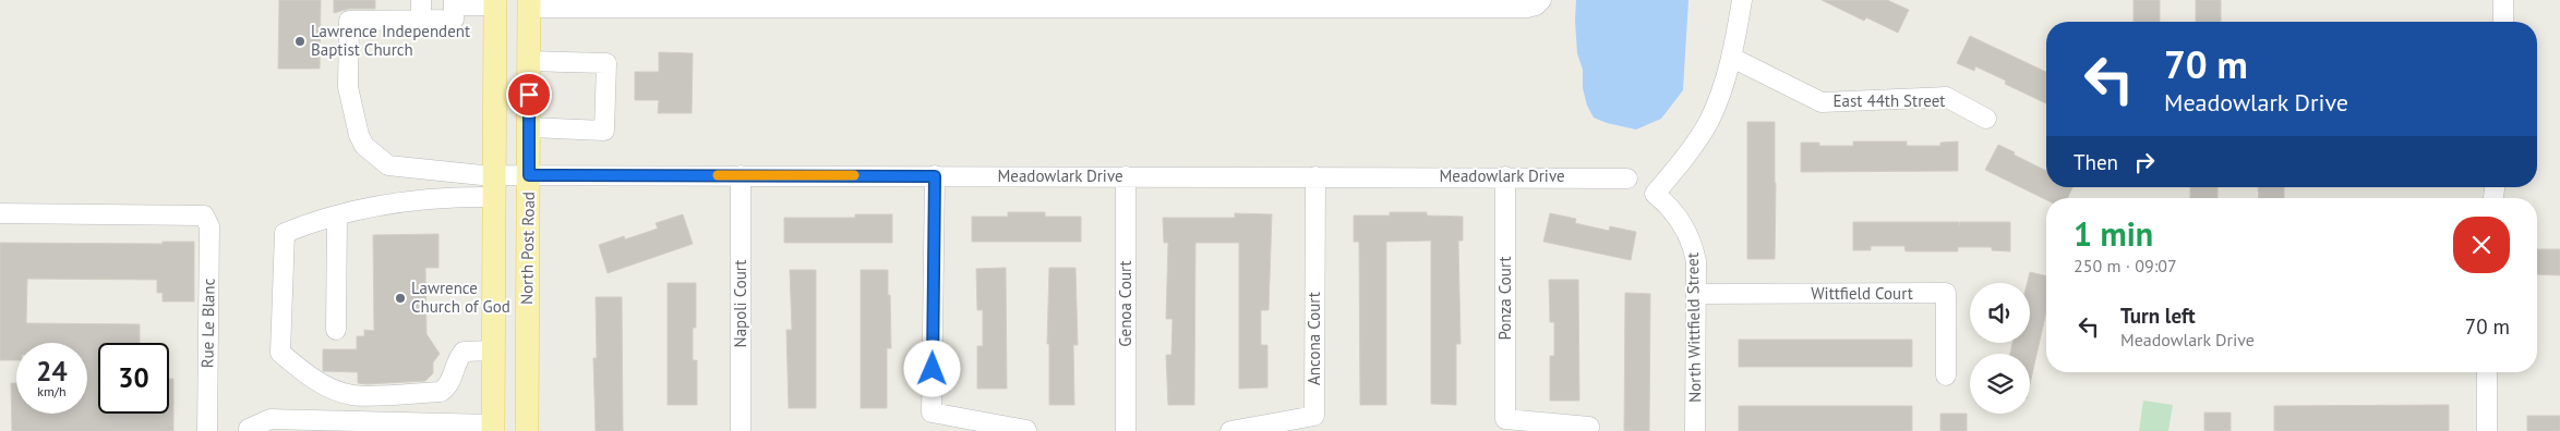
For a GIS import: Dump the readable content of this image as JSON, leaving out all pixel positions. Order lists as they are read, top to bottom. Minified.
{"streets":{"main road":["North Post Road"],"street":["East 44th Street","Meadowlark Drive","Wittfield Court","Ponza Court","Napoli Court","Genoa Court","Rue Le Blanc","North Wittfield Street","Ancona Court"]},"crossings":[["East 44th Street","North Wittfield Street"],["Meadowlark Drive","North Post Road"],["Meadowlark Drive","Ponza Court"],["Meadowlark Drive","Napoli Court"],["Meadowlark Drive","Genoa Court"],["Meadowlark Drive","Ancona Court"],["Wittfield Court","North Wittfield Street"]],"places":["Lawrence Independent Baptist Church","Lawrence Church of God"],"page":{"turn":["70 m","Meadowlark Drive"],"then":"Then","heading":["1 min","250 m · 09:07"],"list":[{"name":"Turn left","note":"Meadowlark Drive","value":"70 m"}],"speed":"24 km/h","limit":"30"}}
